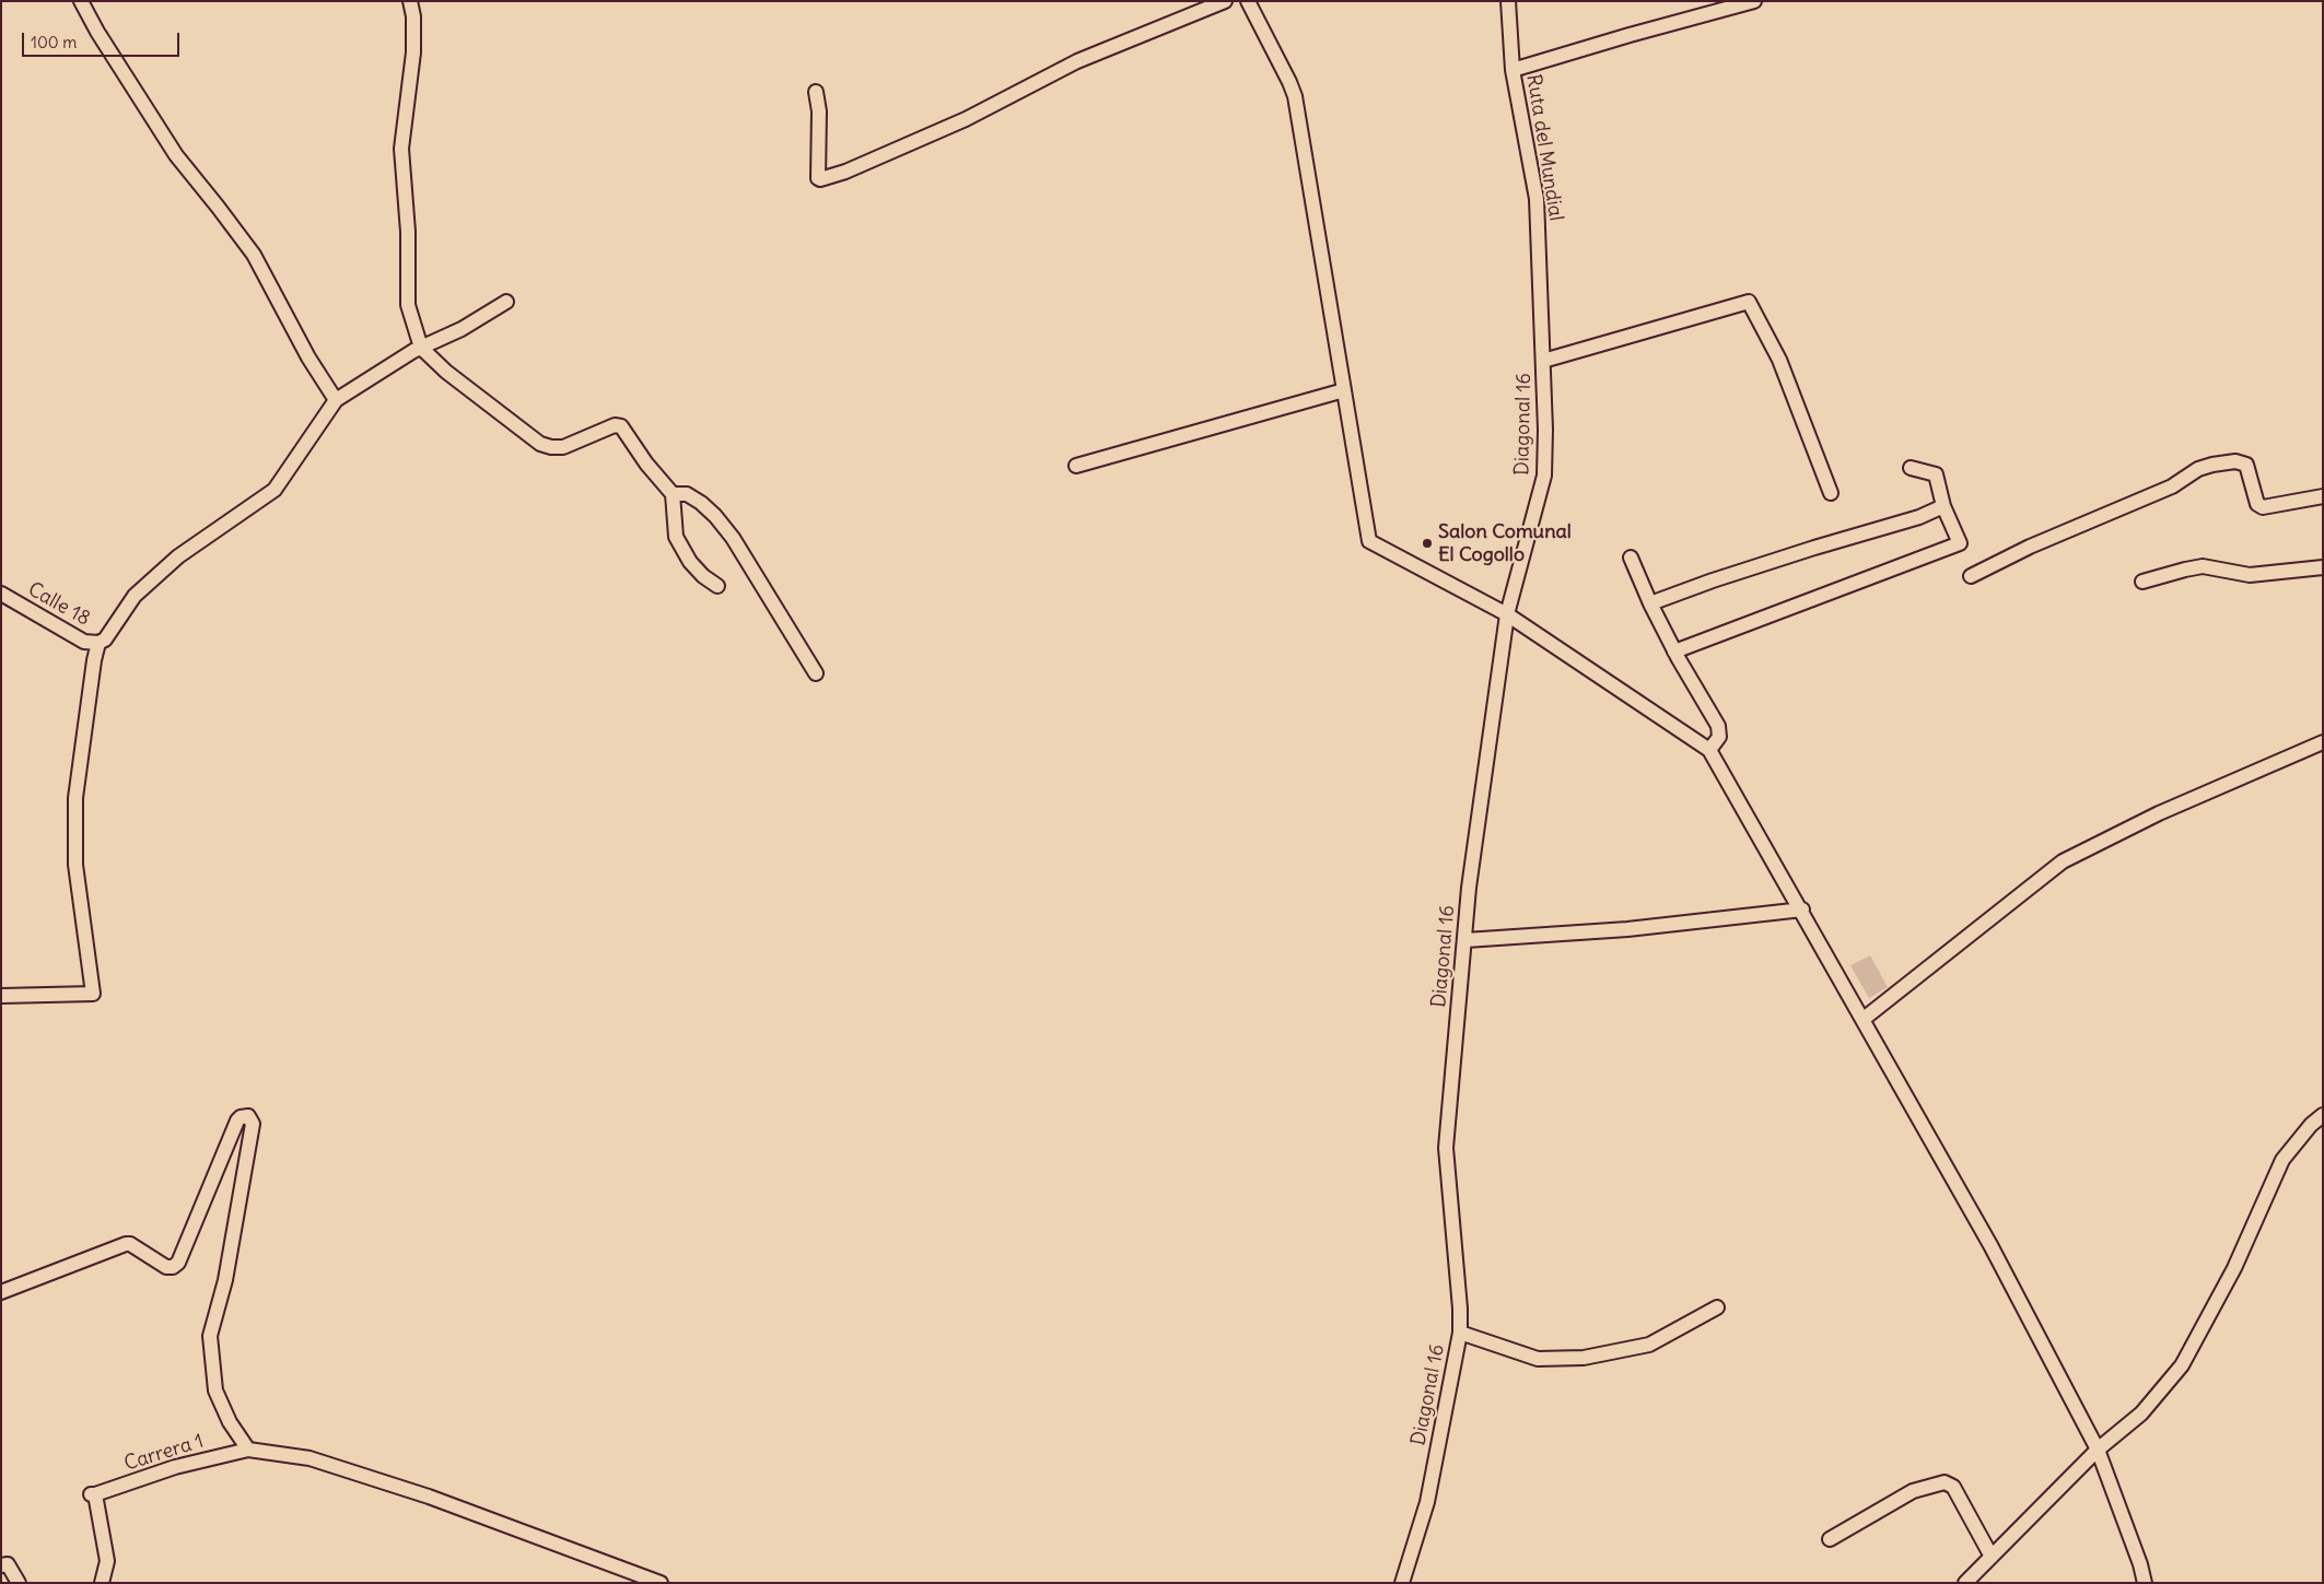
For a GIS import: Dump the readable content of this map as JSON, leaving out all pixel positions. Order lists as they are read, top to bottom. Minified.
{"streets":{"street":["Ruta del Mundial","Diagonal 16","Calle 18","Carrera 1"]},"crossings":[["Ruta del Mundial","Diagonal 16"]],"places":["Salon Comunal El Cogollo"],"scale_bar":"100 m"}
